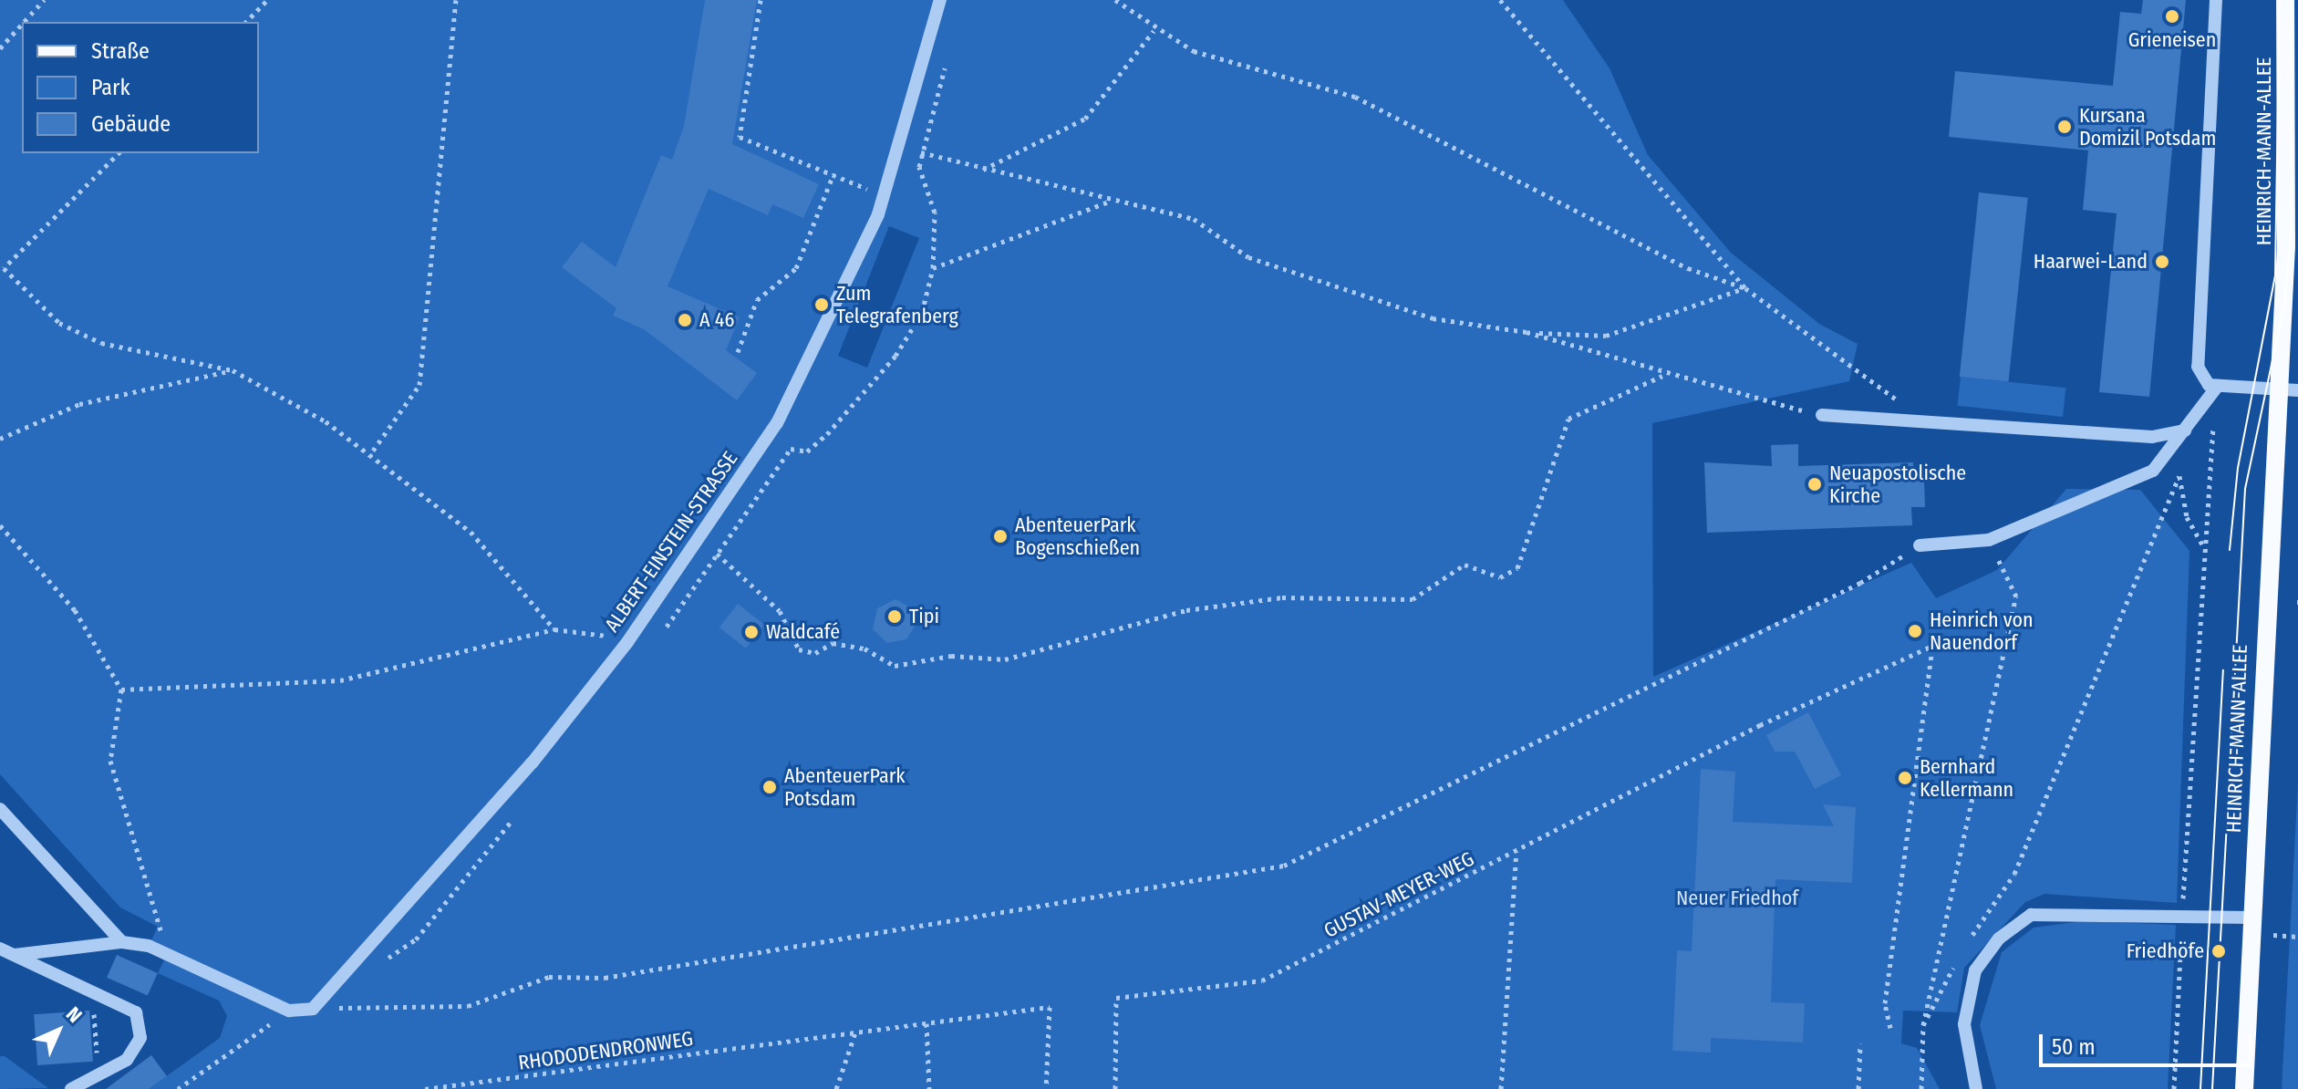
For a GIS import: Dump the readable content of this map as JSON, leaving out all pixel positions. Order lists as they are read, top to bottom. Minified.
{"streets":{"main road":["HEINRICH-MANN-ALLEE"],"street":["ALBERT-EINSTEIN-STRASSE"],"path":["GUSTAV-MEYER-WEG","RHODODENDRONWEG"]},"parks":["Neuer Friedhof"],"places":["Grieneisen","Kursana Domizil Potsdam","Haarwei-Land","Zum Telegrafenberg","A 46","Neuapostolische Kirche","AbenteuerPark Bogenschießen","Tipi","Heinrich von Nauendorf","Waldcafé","Bernhard Kellermann","AbenteuerPark Potsdam","Friedhöfe"],"legend":["Straße","Park","Gebäude"],"scale_bar":"50 m","north":"top right"}
